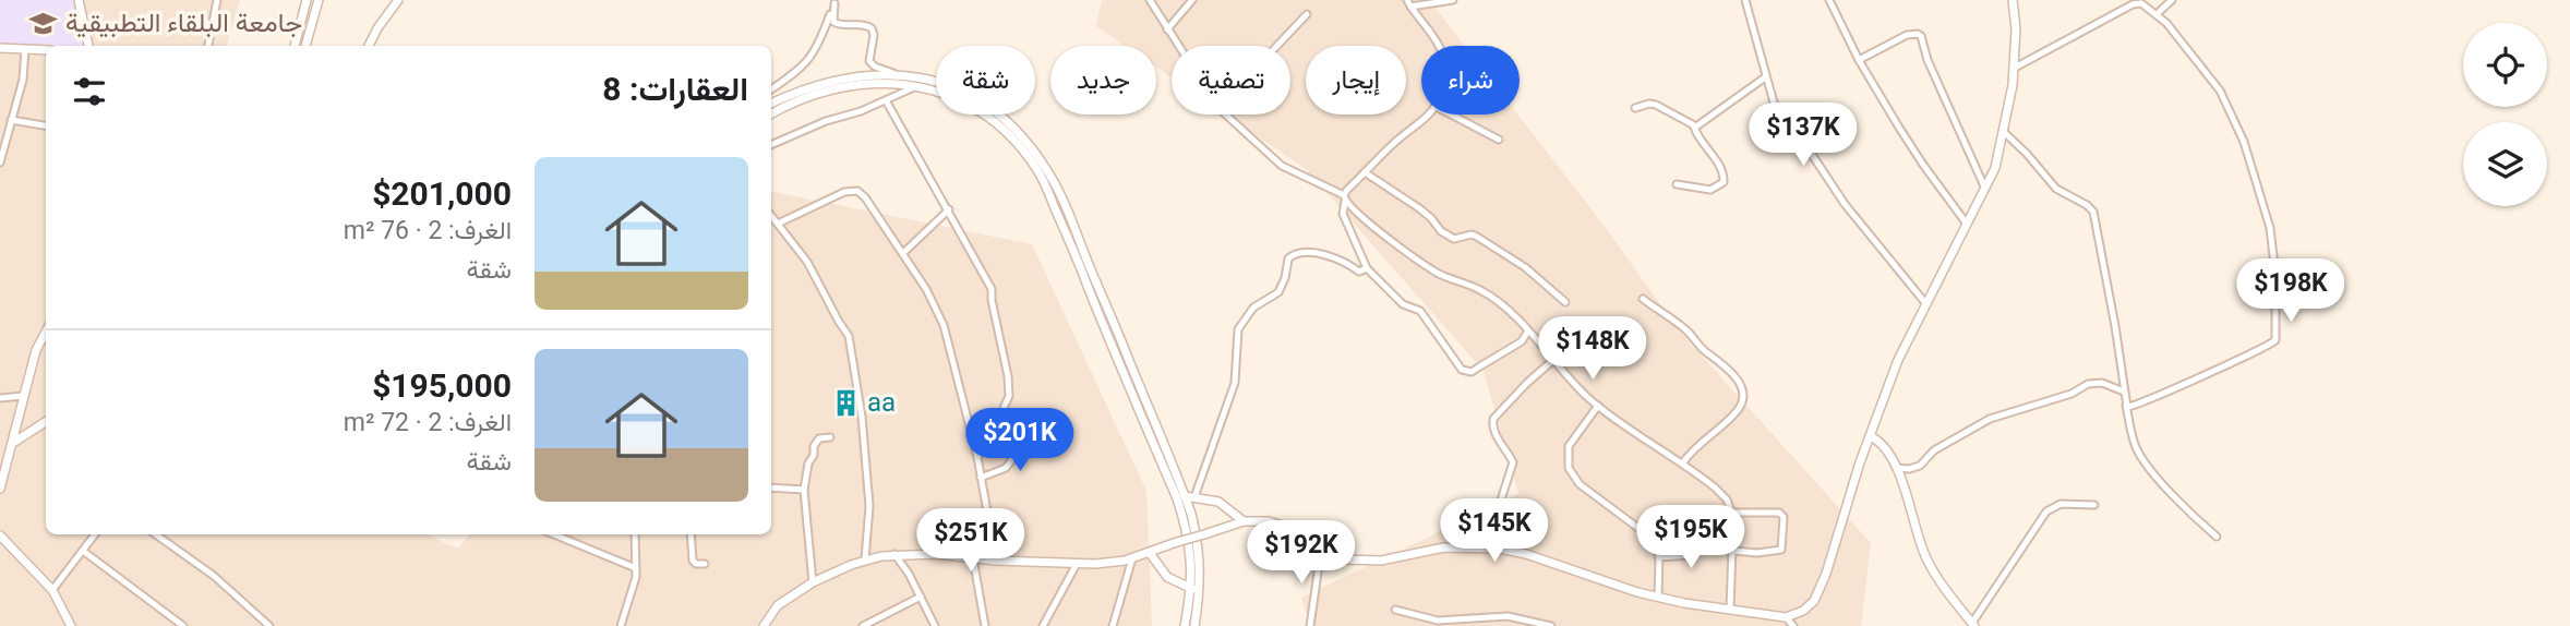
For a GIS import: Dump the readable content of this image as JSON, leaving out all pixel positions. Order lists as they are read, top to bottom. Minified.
{"places":{"school or university":["جامعة البلقاء التطبيقية"],"building":["aa"]},"page":{"chip":["شراء","إيجار","تصفية","جديد","شقة"],"heading":"العقارات: 8","price":["$137K","$198K","$148K","$201K","$145K","$195K","$251K","$192K"],"list":[{"name":"$201,000","note":"الغرف: 2 · 76 m² · شقة"},{"name":"$195,000","note":"الغرف: 2 · 72 m² · شقة"}]}}
